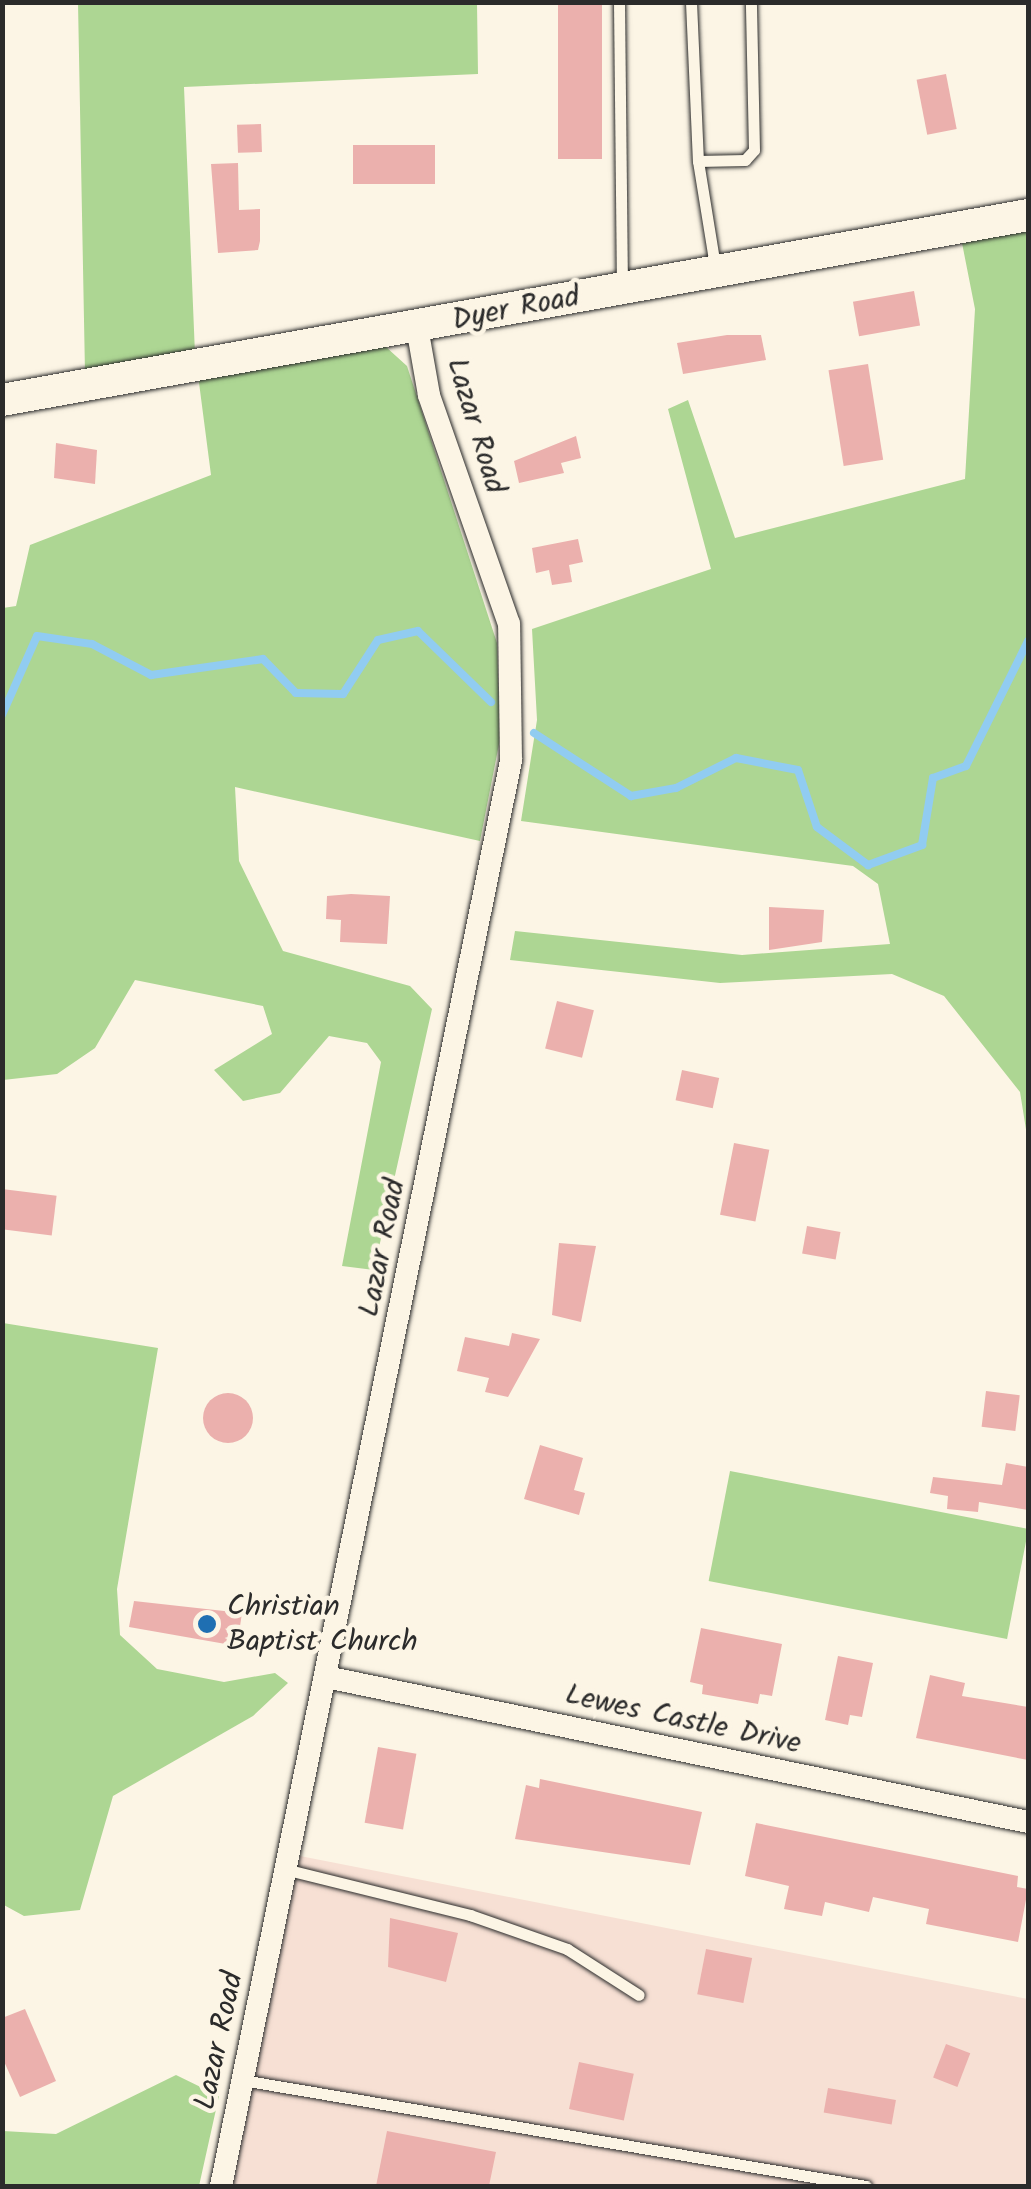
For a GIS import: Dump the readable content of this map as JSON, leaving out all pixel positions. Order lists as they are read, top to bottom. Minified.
{"streets":{"street":["Dyer Road","Lazar Road","Lewes Castle Drive"]},"crossings":[["Dyer Road","Lazar Road"],["Lazar Road","Lewes Castle Drive"]],"places":["Christian Baptist Church"]}
